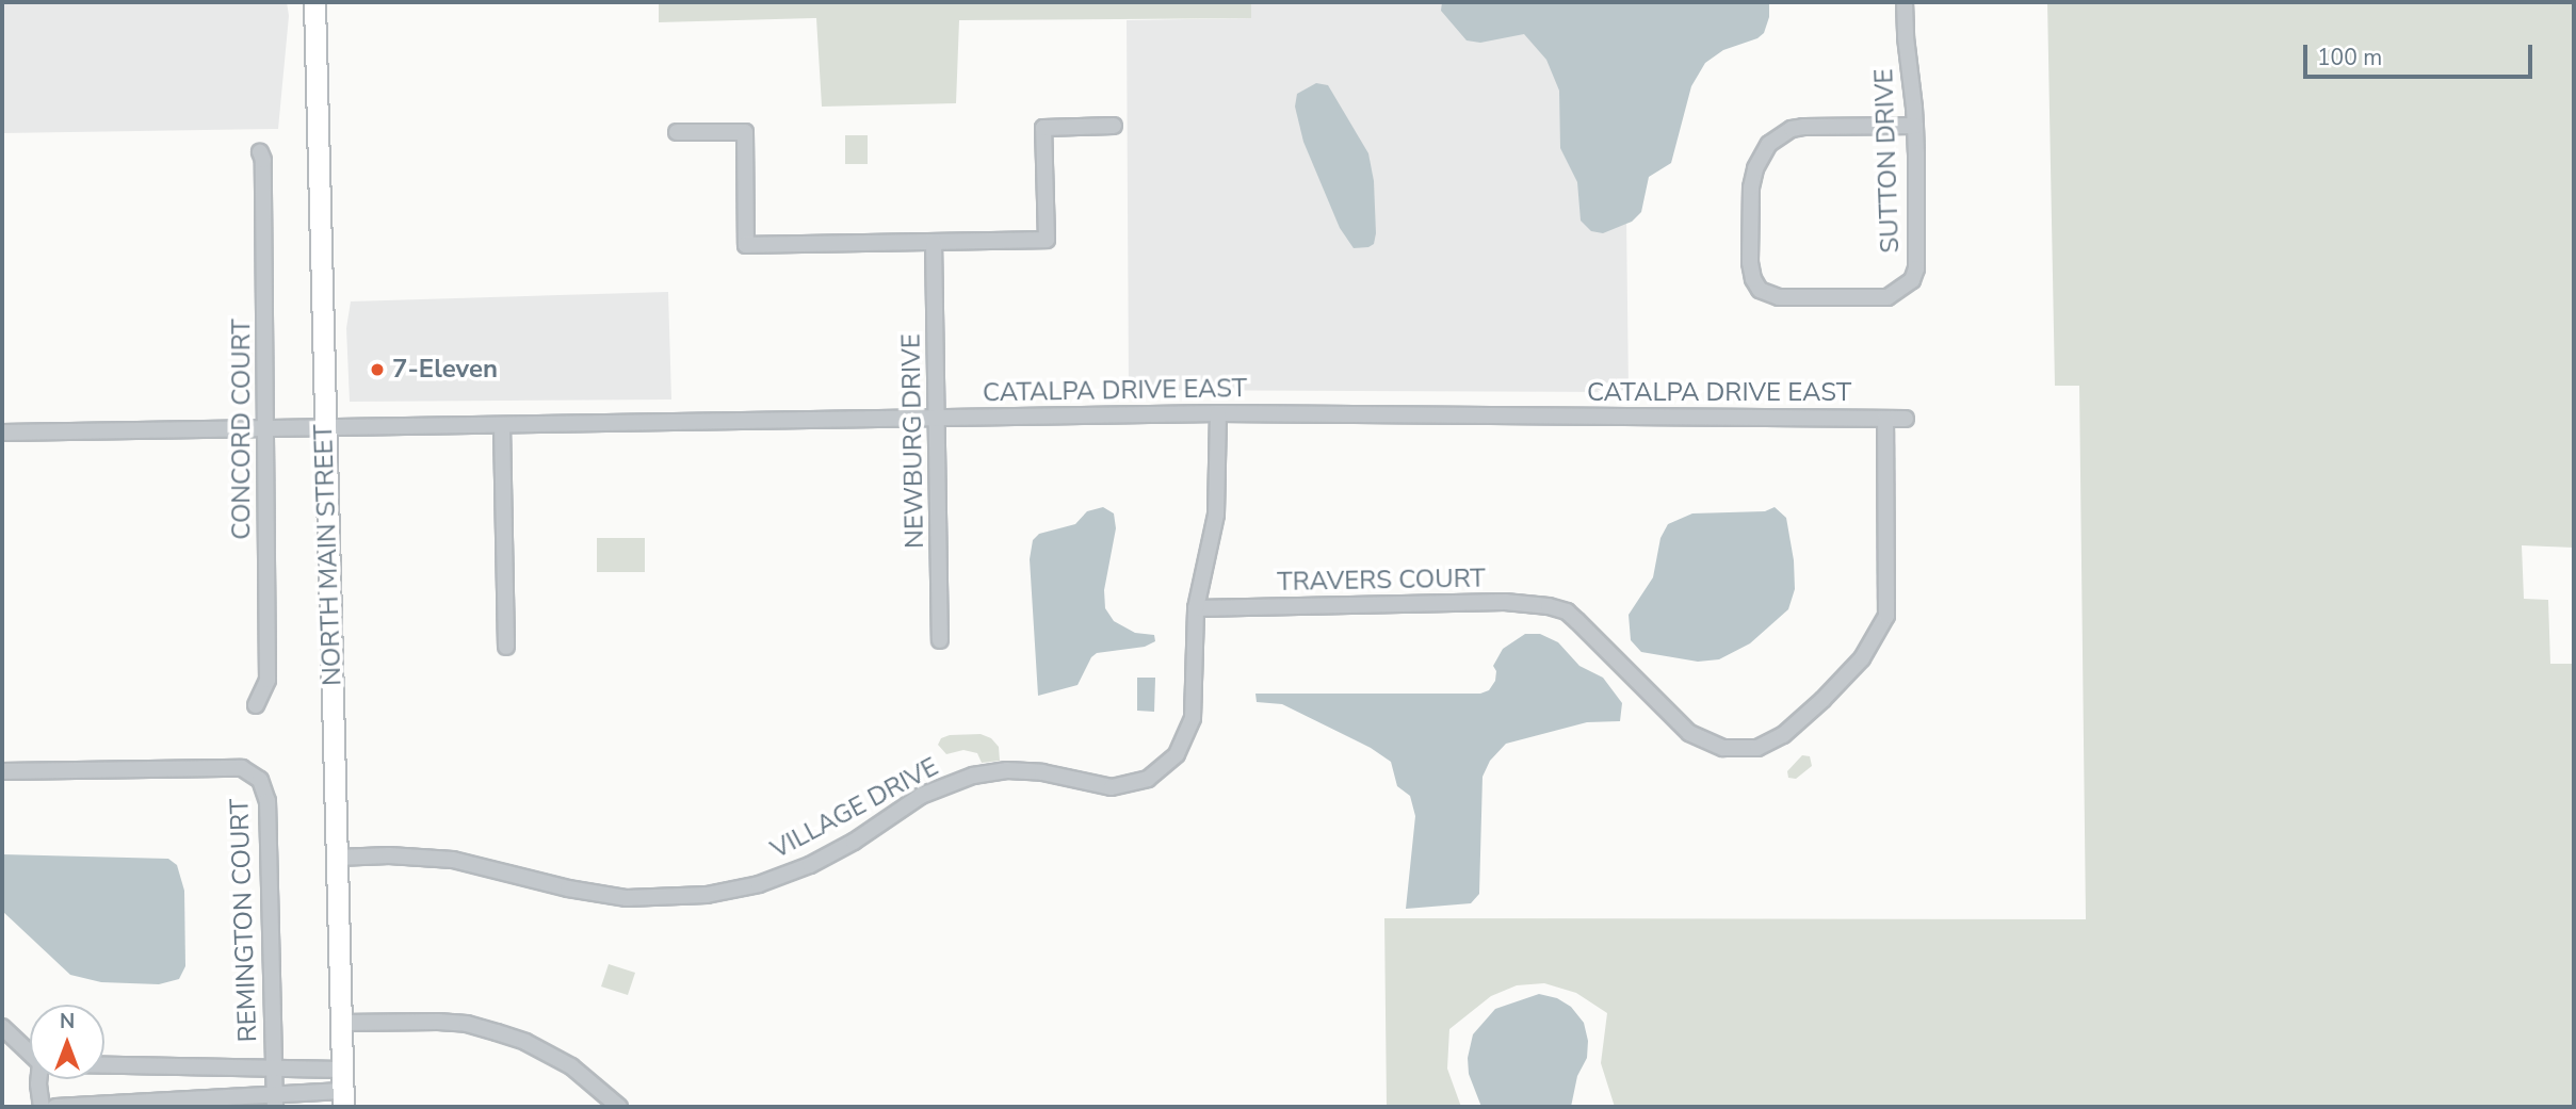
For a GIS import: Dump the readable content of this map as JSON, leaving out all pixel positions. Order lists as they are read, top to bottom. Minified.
{"streets":{"main road":["NORTH MAIN STREET"],"street":["SUTTON DRIVE","CATALPA DRIVE EAST","CONCORD COURT","NEWBURG DRIVE","TRAVERS COURT","VILLAGE DRIVE","REMINGTON COURT"]},"crossings":[["CATALPA DRIVE EAST","CONCORD COURT"],["CATALPA DRIVE EAST","NEWBURG DRIVE"],["CATALPA DRIVE EAST","NORTH MAIN STREET"],["CATALPA DRIVE EAST","TRAVERS COURT"],["CATALPA DRIVE EAST","VILLAGE DRIVE"],["NORTH MAIN STREET","VILLAGE DRIVE"],["NORTH MAIN STREET","REMINGTON COURT"],["TRAVERS COURT","VILLAGE DRIVE"]],"places":["7-Eleven"],"scale_bar":"100 m","north":"top"}
